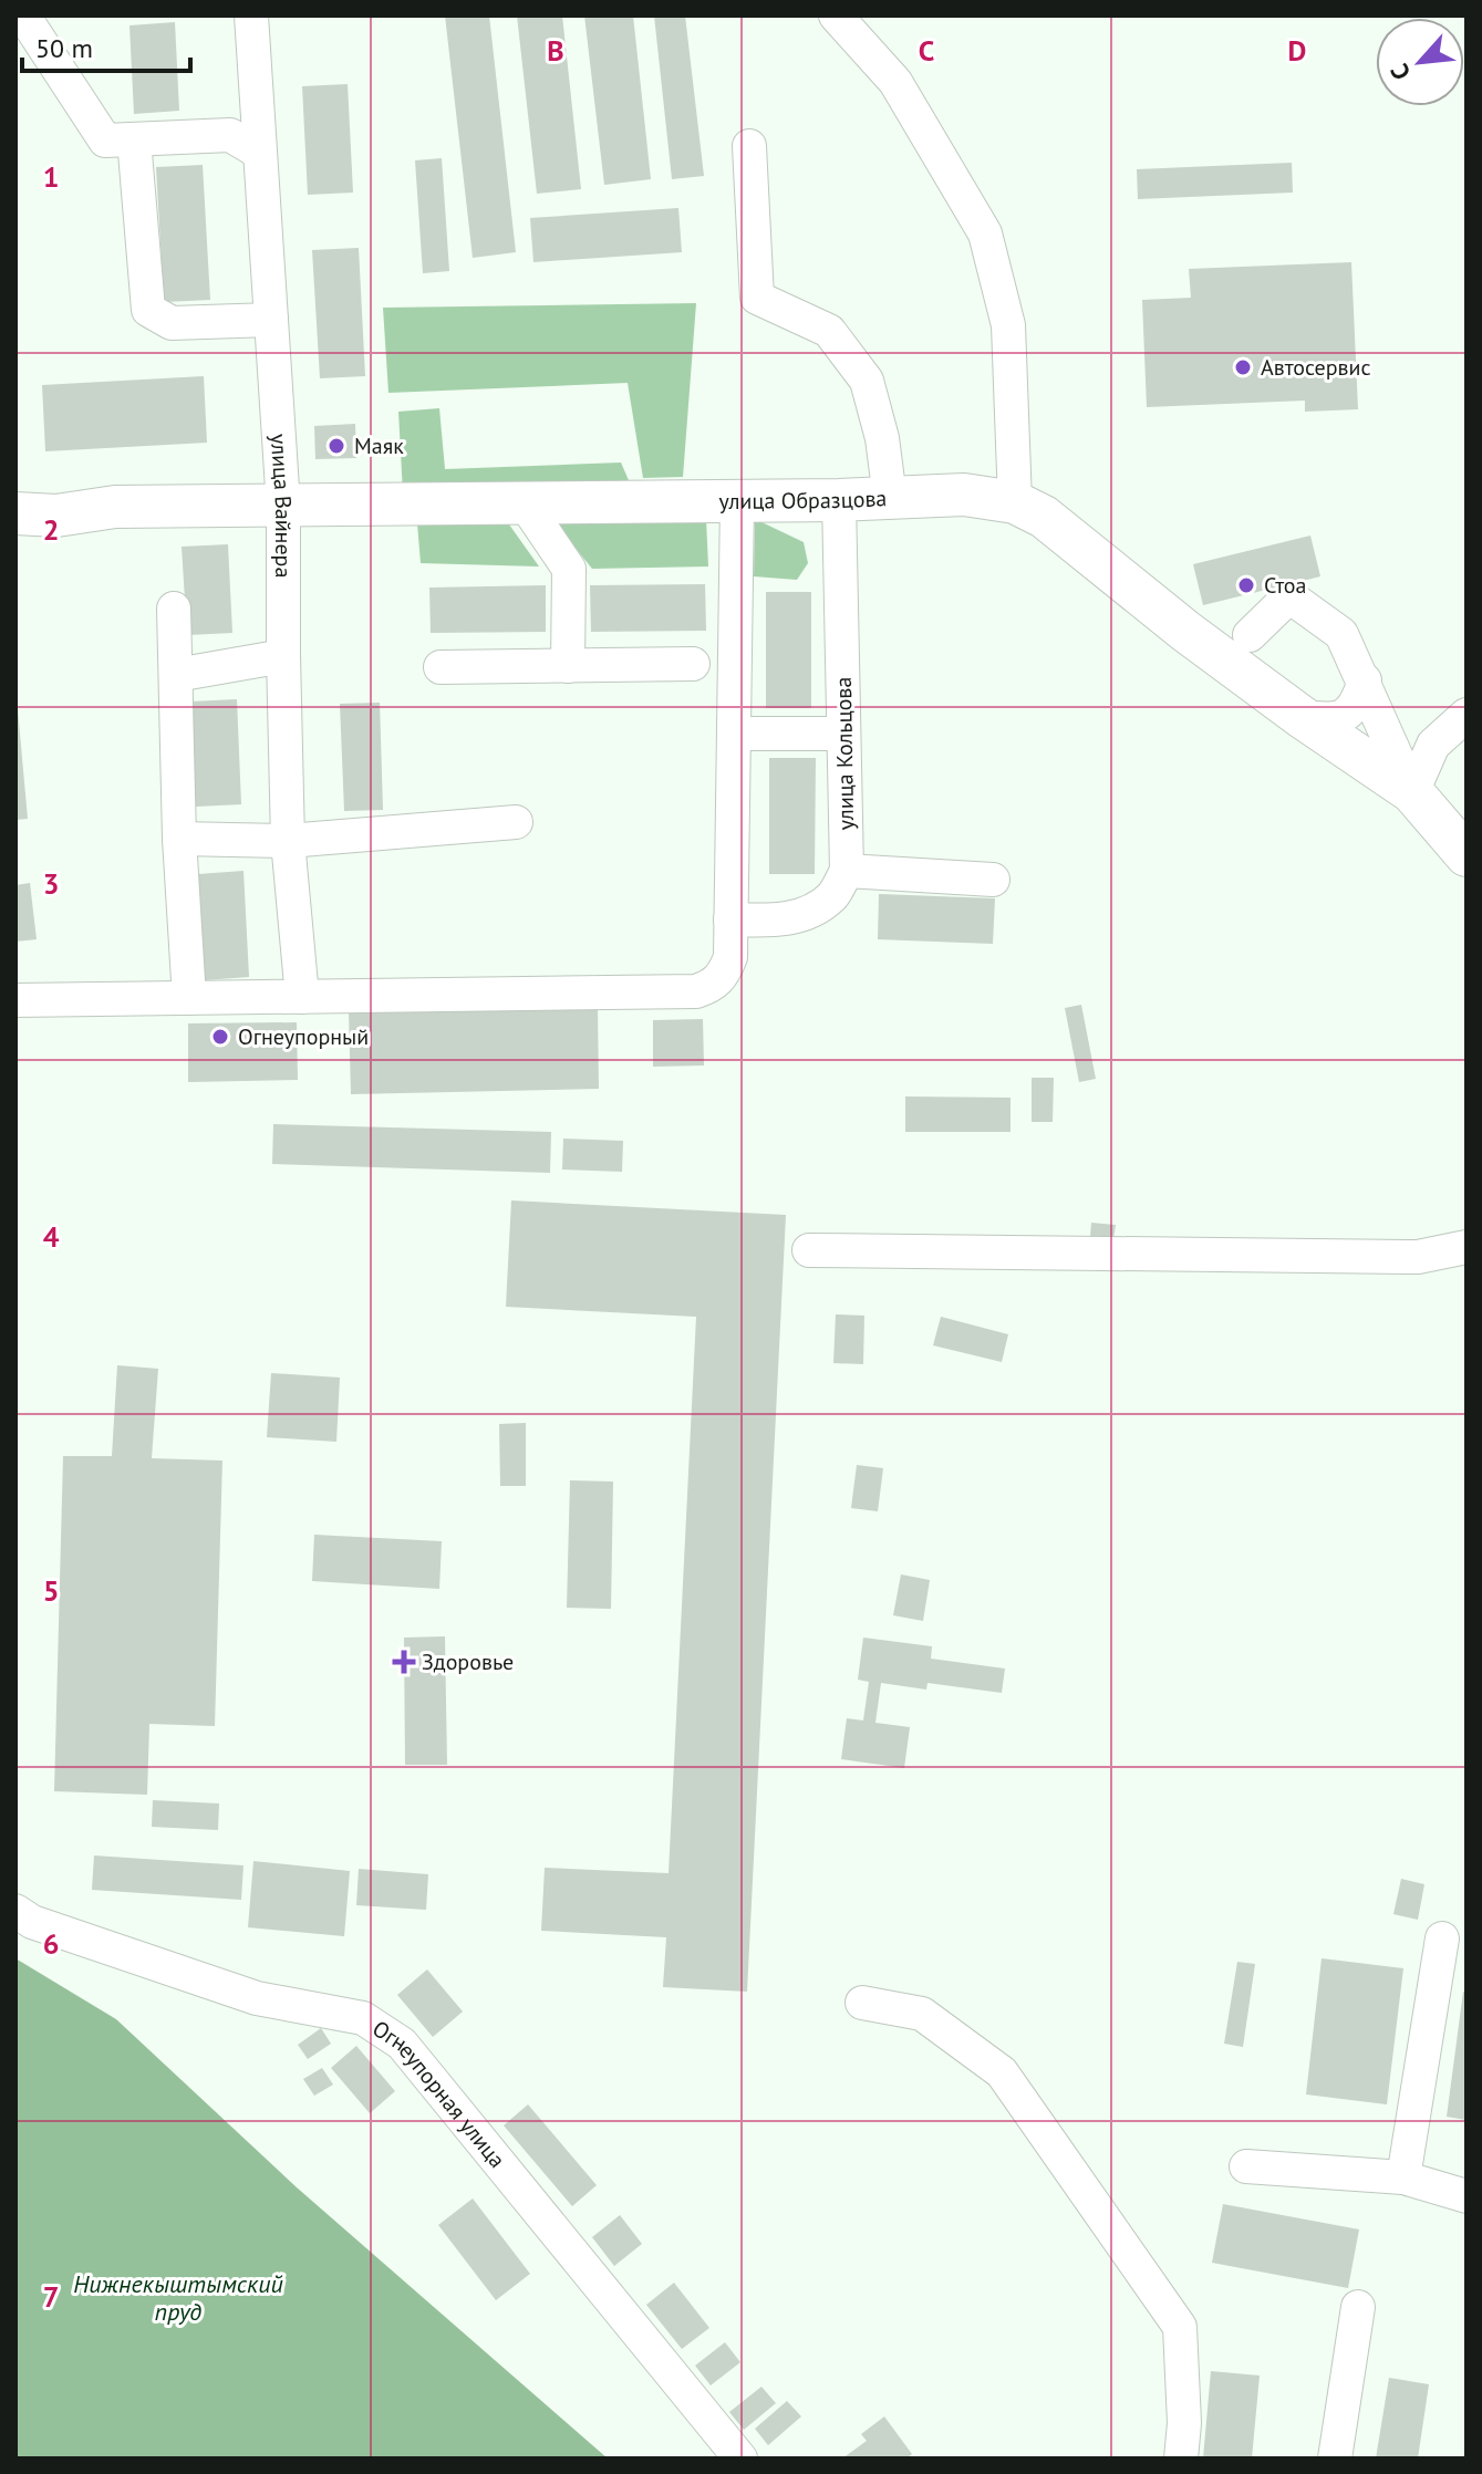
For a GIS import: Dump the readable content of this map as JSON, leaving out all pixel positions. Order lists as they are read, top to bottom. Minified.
{"streets":{"main road":["улица Образцова"],"street":["улица Вайнера","улица Кольцова","Огнеупорная улица"]},"crossings":[["улица Образцова","улица Вайнера"],["улица Образцова","улица Кольцова"]],"water":["Нижнекыштымский пруд"],"places":{"other":["Автосервис","Маяк","Стоа","Огнеупорный"],"health":["Здоровье"]},"scale_bar":"50 m","north":"bottom left","grid":{"columns":["B","C","D"],"rows":["1","2","3","4","5","6","7"]}}
